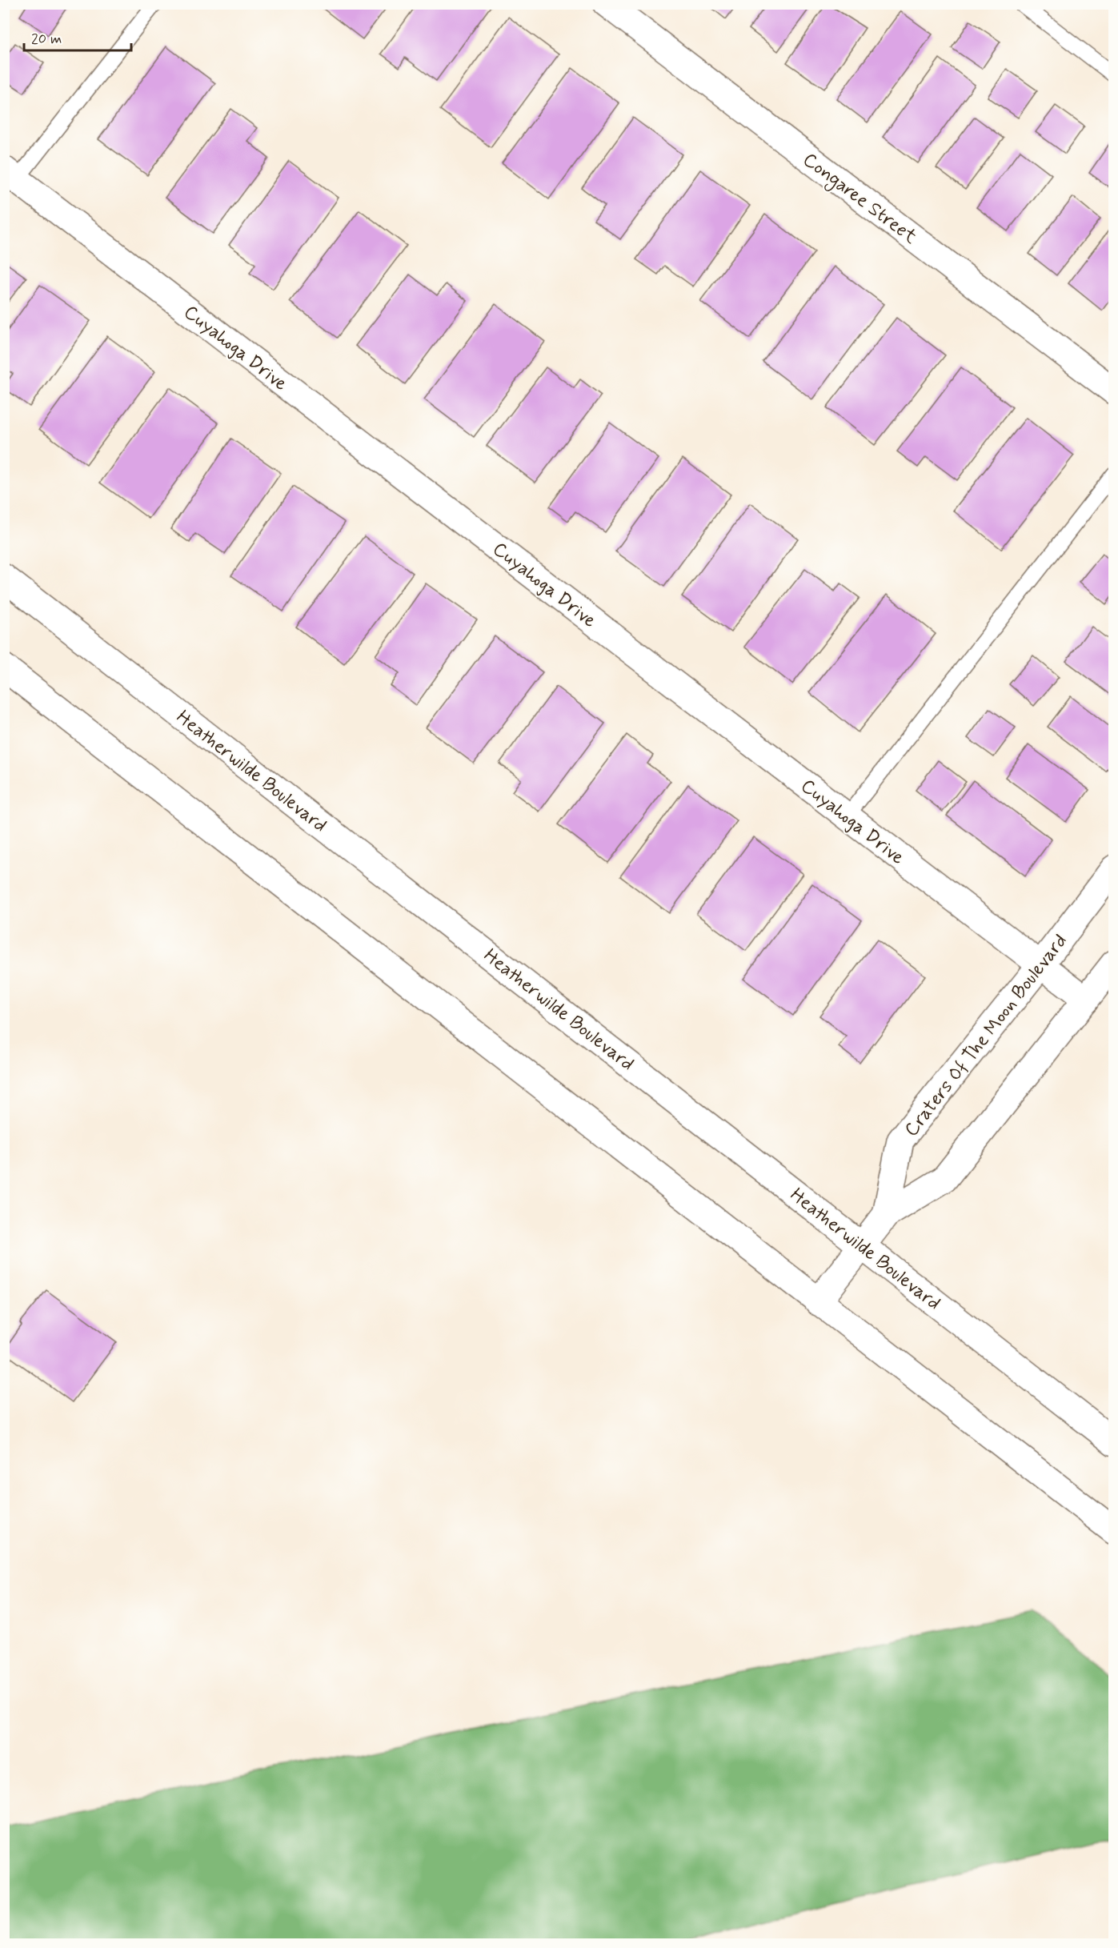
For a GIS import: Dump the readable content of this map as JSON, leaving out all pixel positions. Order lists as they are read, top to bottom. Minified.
{"streets":{"street":["Congaree Street","Cuyahoga Drive","Heatherwilde Boulevard","Craters Of The Moon Boulevard"]},"crossings":[["Cuyahoga Drive","Craters Of The Moon Boulevard"],["Heatherwilde Boulevard","Craters Of The Moon Boulevard"]],"scale_bar":"20 m"}
